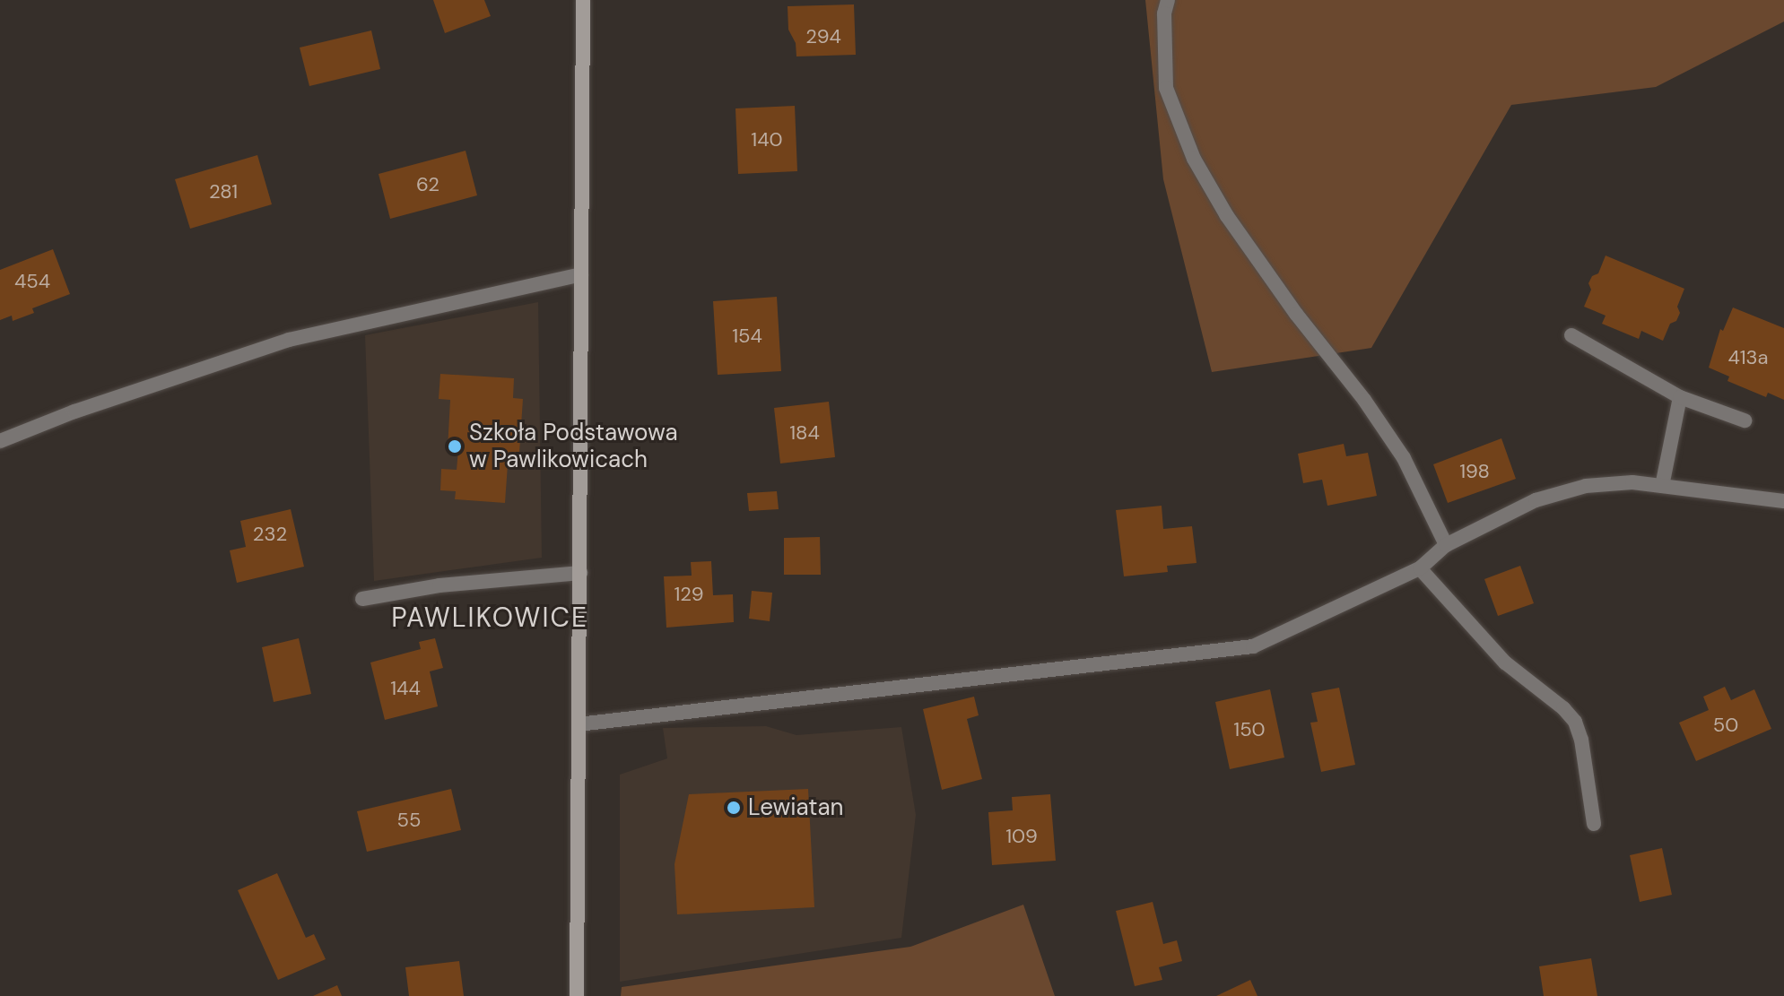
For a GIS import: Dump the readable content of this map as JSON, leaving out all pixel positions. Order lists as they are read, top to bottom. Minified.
{"districts":["PAWLIKOWICE"],"places":["Szkoła Podstawowa w Pawlikowicach","Lewiatan"],"house_numbers":["294","140","62","281","454","154","413a","184","198","232","129","144","50","150","55","109"]}
